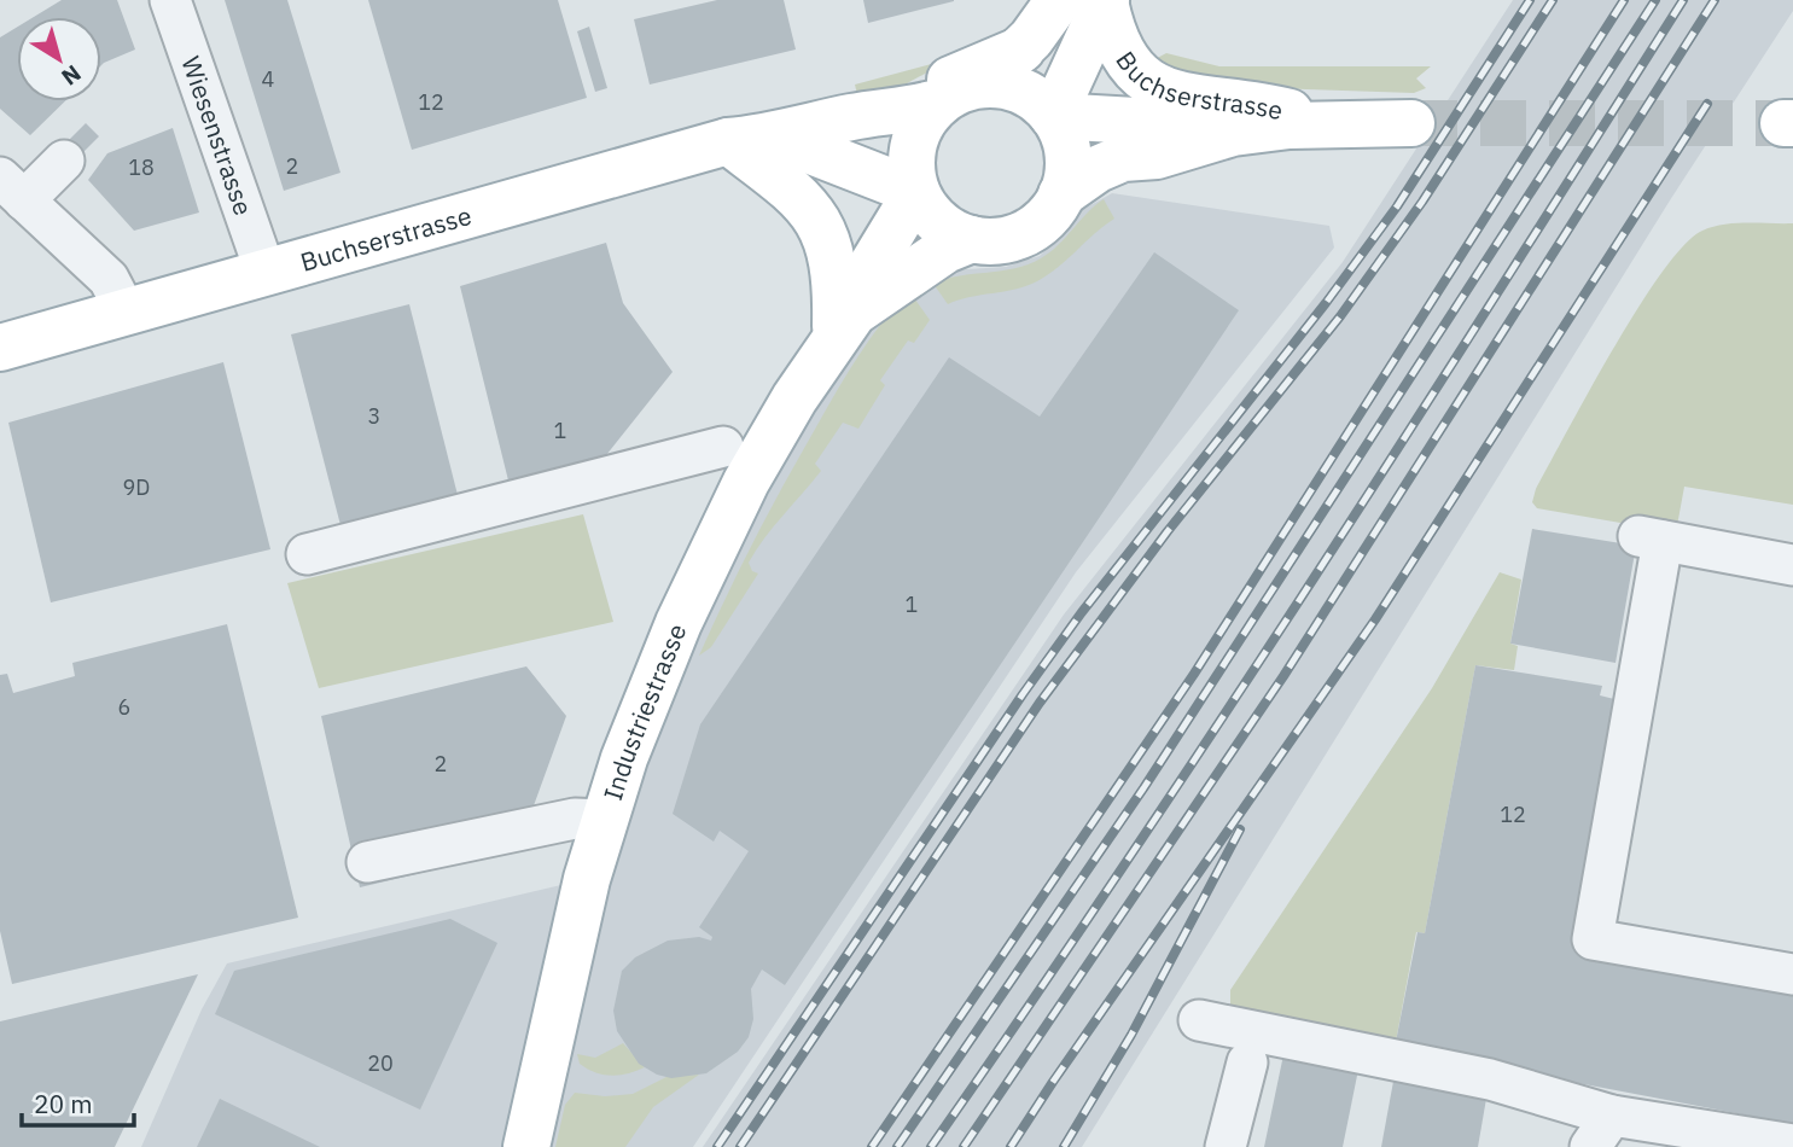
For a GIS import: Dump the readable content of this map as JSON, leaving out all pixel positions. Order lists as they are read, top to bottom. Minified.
{"streets":{"main road":["Buchserstrasse","Industriestrasse"],"street":["Wiesenstrasse"]},"crossings":[["Buchserstrasse","Wiesenstrasse"],["Buchserstrasse","Industriestrasse"]],"house_numbers":["4","12","2","18","3","1","9D","1","6","2","12","20"],"scale_bar":"20 m","north":"bottom right"}
